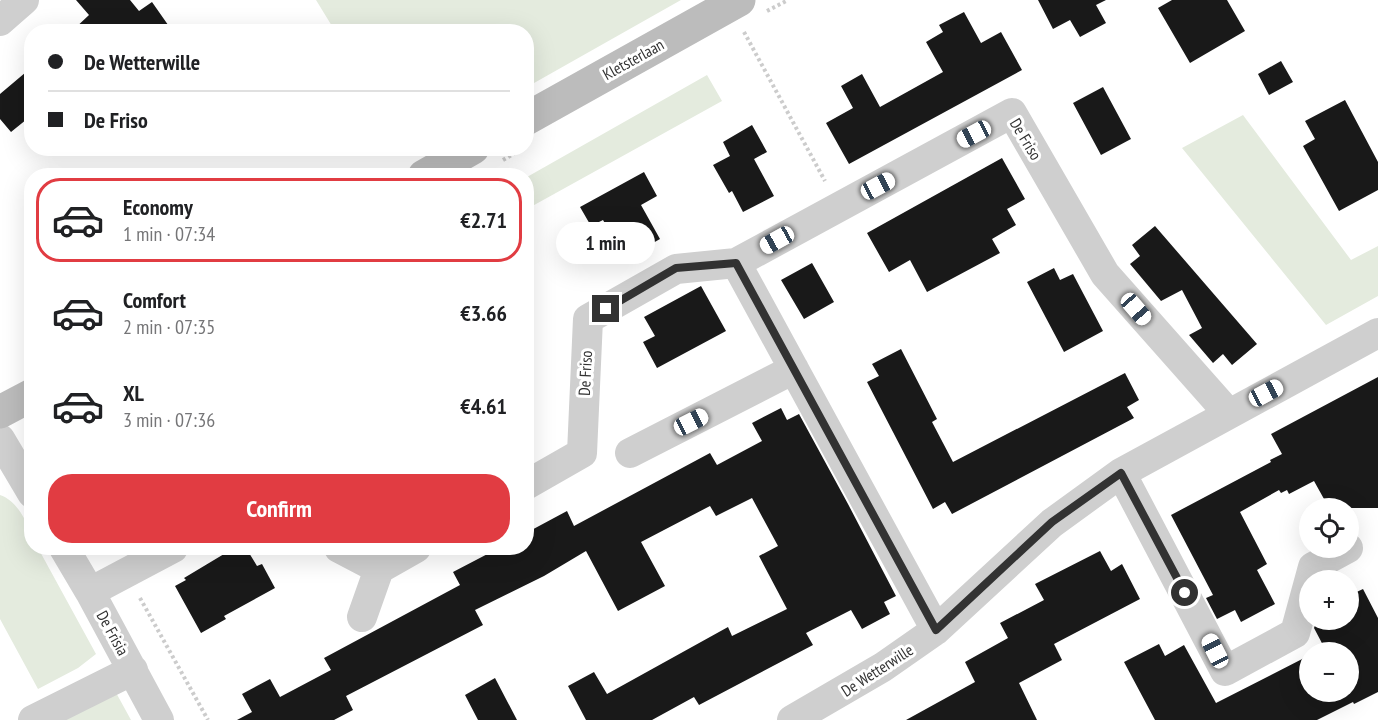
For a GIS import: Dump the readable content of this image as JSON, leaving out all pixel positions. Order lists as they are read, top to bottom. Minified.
{"streets":{"main road":["Kletsterlaan"],"street":["De Friso","De Frisia","De Wetterwille"]},"crossings":[["De Friso","De Wetterwille"]],"page":{"banner":["De Wetterwille","De Friso"],"list":[{"name":"Economy","note":"1 min · 07:34","value":"€2.71"},{"name":"Comfort","note":"2 min · 07:35","value":"€3.66"},{"name":"XL","note":"3 min · 07:36","value":"€4.61"}],"bubble":"1 min","buttons":"Confirm","map_buttons":["+","−"]}}
